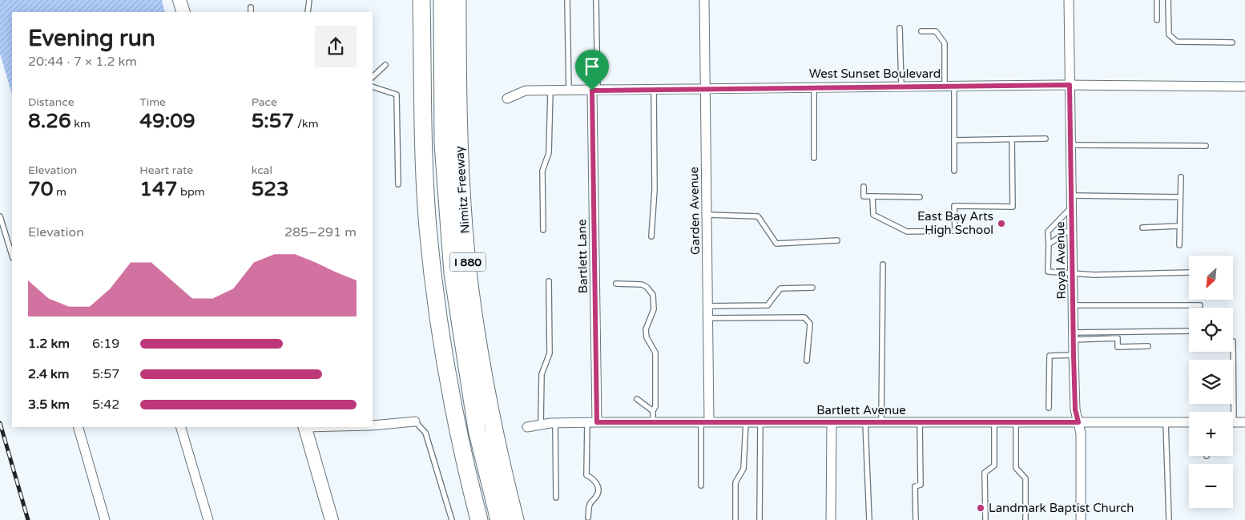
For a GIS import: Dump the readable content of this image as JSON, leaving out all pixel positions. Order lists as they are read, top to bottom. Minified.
{"streets":{"highway":["Nimitz Freeway","I 880"],"street":["West Sunset Boulevard","Garden Avenue","Bartlett Lane","Royal Avenue","Bartlett Avenue"]},"crossings":[["West Sunset Boulevard","Garden Avenue"],["West Sunset Boulevard","Bartlett Lane"],["West Sunset Boulevard","Royal Avenue"],["Garden Avenue","Bartlett Avenue"],["Bartlett Lane","Bartlett Avenue"],["Royal Avenue","Bartlett Avenue"]],"places":["East Bay Arts High School","Landmark Baptist Church"],"north":"bottom left","page":{"heading":["Evening run","20:44 · 7 × 1.2 km"],"stats":[["Distance","8.26 km"],["Time","49:09"],["Pace","5:57 /km"],["Elevation","70 m"],["Heart rate","147 bpm"],["kcal","523"]],"chart":["Elevation","285–291 m"],"map_buttons":["+","−"],"list":[{"name":"1.2 km","note":"6:19"},{"name":"2.4 km","note":"5:57"},{"name":"3.5 km","note":"5:42"}]}}
